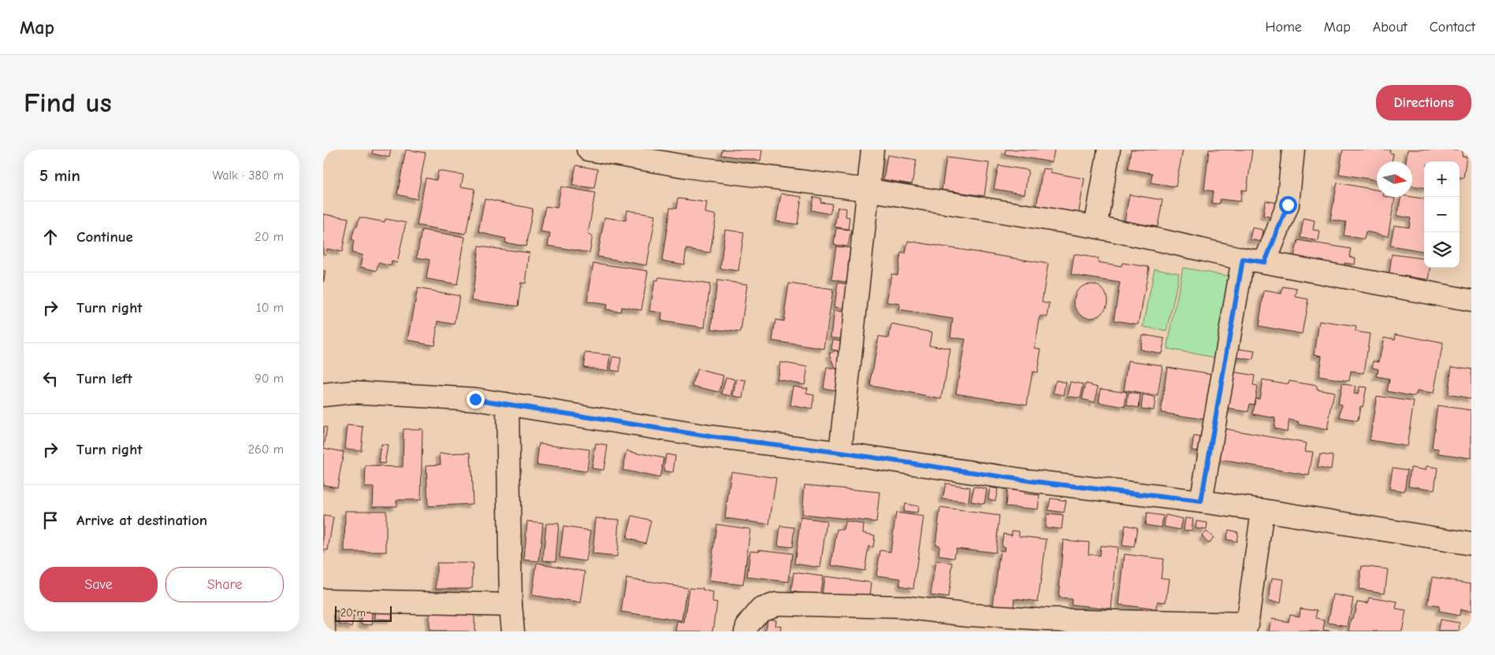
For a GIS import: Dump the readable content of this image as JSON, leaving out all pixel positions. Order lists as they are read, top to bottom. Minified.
{"scale_bar":"20 m","north":"right","page":{"header":"Map","nav":["Home","Map","About","Contact"],"buttons":["Directions",["Save","Share"]],"title":"Find us","heading":["5 min","Walk · 380 m"],"map_buttons":["+","−"],"list":[["Continue","20 m"],["Turn right","10 m"],["Turn left","90 m"],["Turn right","260 m"],"Arrive at destination"],"scale":"20 m"}}
